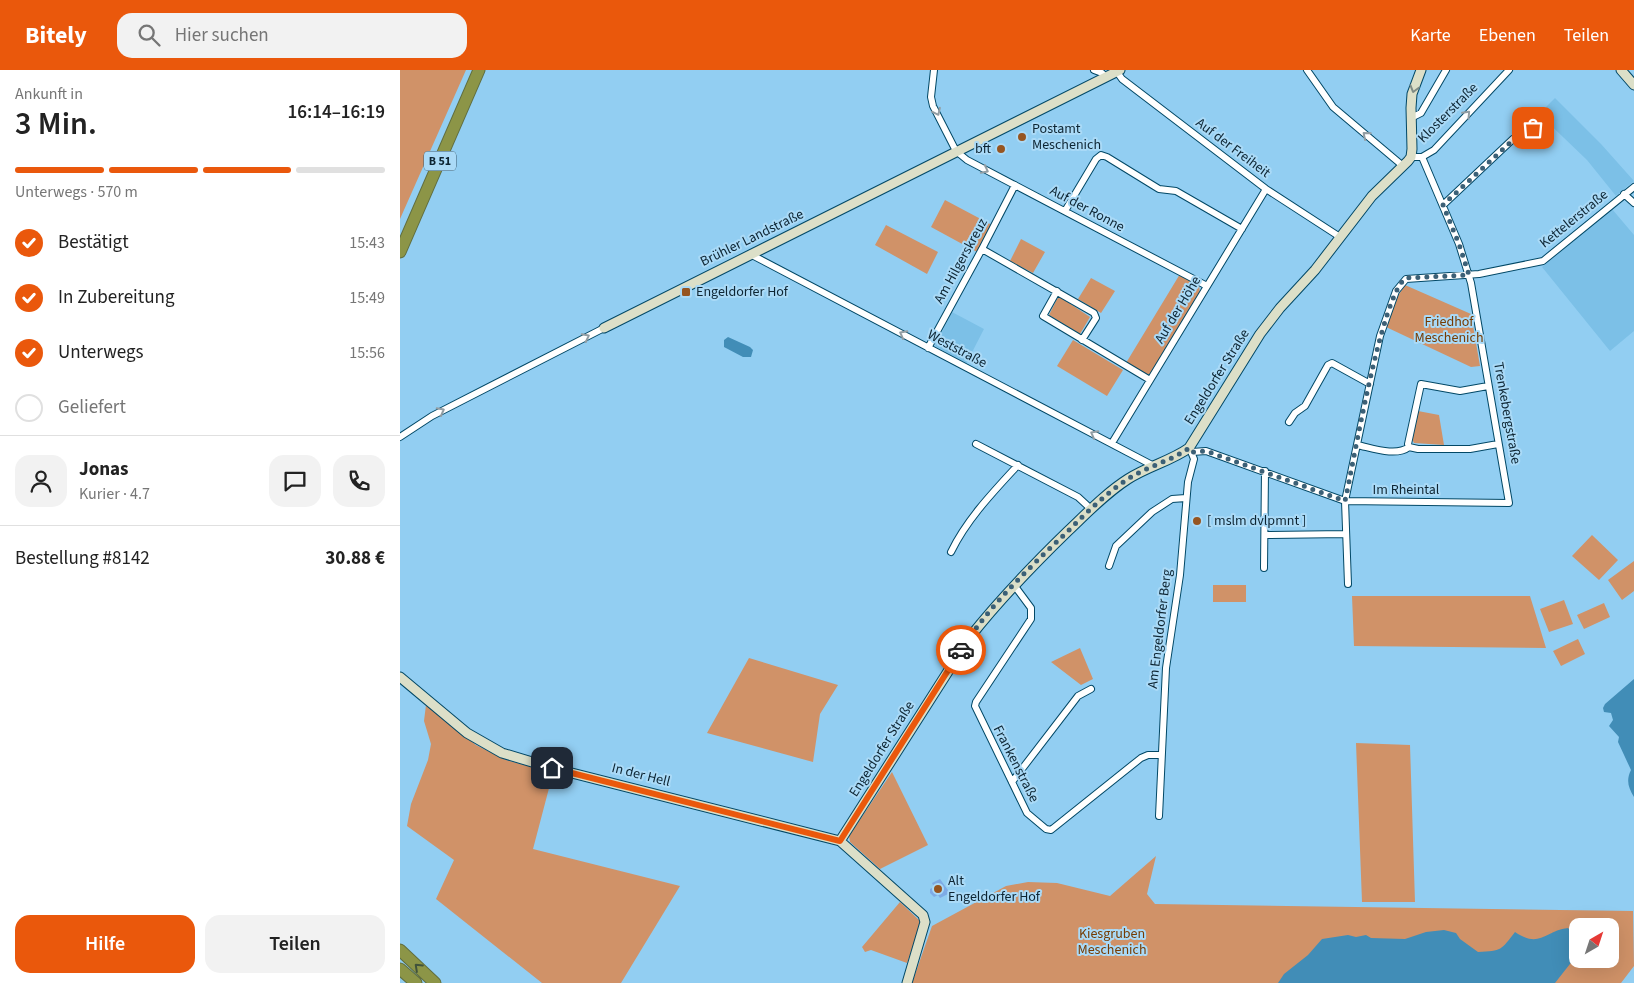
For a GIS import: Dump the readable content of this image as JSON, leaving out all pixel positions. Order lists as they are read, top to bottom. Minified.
{"streets":{"highway":["B 51"],"street":["Klosterstraße","Auf der Freiheit","Auf der Ronne","Kettelerstraße","Brühler Landstraße","Am Hilgerskreuz","Auf der Höhe","Weststraße","Engeldorfer Straße","Trenkebergstraße","Im Rheintal","Am Engeldorfer Berg","Frankenstraße","In der Hell"]},"crossings":[["Klosterstraße","Engeldorfer Straße"],["Klosterstraße","Trenkebergstraße"],["Auf der Freiheit","Brühler Landstraße"],["Auf der Freiheit","Auf der Höhe"],["Auf der Freiheit","Engeldorfer Straße"],["Auf der Ronne","Brühler Landstraße"],["Auf der Ronne","Am Hilgerskreuz"],["Auf der Ronne","Auf der Höhe"],["Kettelerstraße","Trenkebergstraße"],["Brühler Landstraße","Weststraße"],["Am Hilgerskreuz","Weststraße"],["Auf der Höhe","Weststraße"],["Weststraße","Engeldorfer Straße"],["Engeldorfer Straße","Im Rheintal"],["Engeldorfer Straße","Am Engeldorfer Berg"],["Engeldorfer Straße","Frankenstraße"],["Engeldorfer Straße","In der Hell"],["Trenkebergstraße","Im Rheintal"],["Im Rheintal","Am Engeldorfer Berg"],["Am Engeldorfer Berg","Frankenstraße"]],"one_way":["Weststraße"],"parks":["Friedhof Meschenich","Kiesgruben Meschenich"],"places":{"other":["Postamt Meschenich","bft","[ mslm dvlpmnt ]","Alt Engeldorfer Hof"],"transit":["Engeldorfer Hof"]},"north":"top right","page":{"header":"Bitely","search":"Hier suchen","nav":["Karte","Ebenen","Teilen"],"heading":["3 Min.","Ankunft in","16:14–16:19"],"panel":["Jonas","Kurier · 4.7","Bestellung #8142","30.88 €"],"bar":"Unterwegs · 570 m","list":[["Bestätigt","15:43"],["In Zubereitung","15:49"],["Unterwegs","15:56"],"Geliefert"],"buttons":["Hilfe","Teilen"]}}
